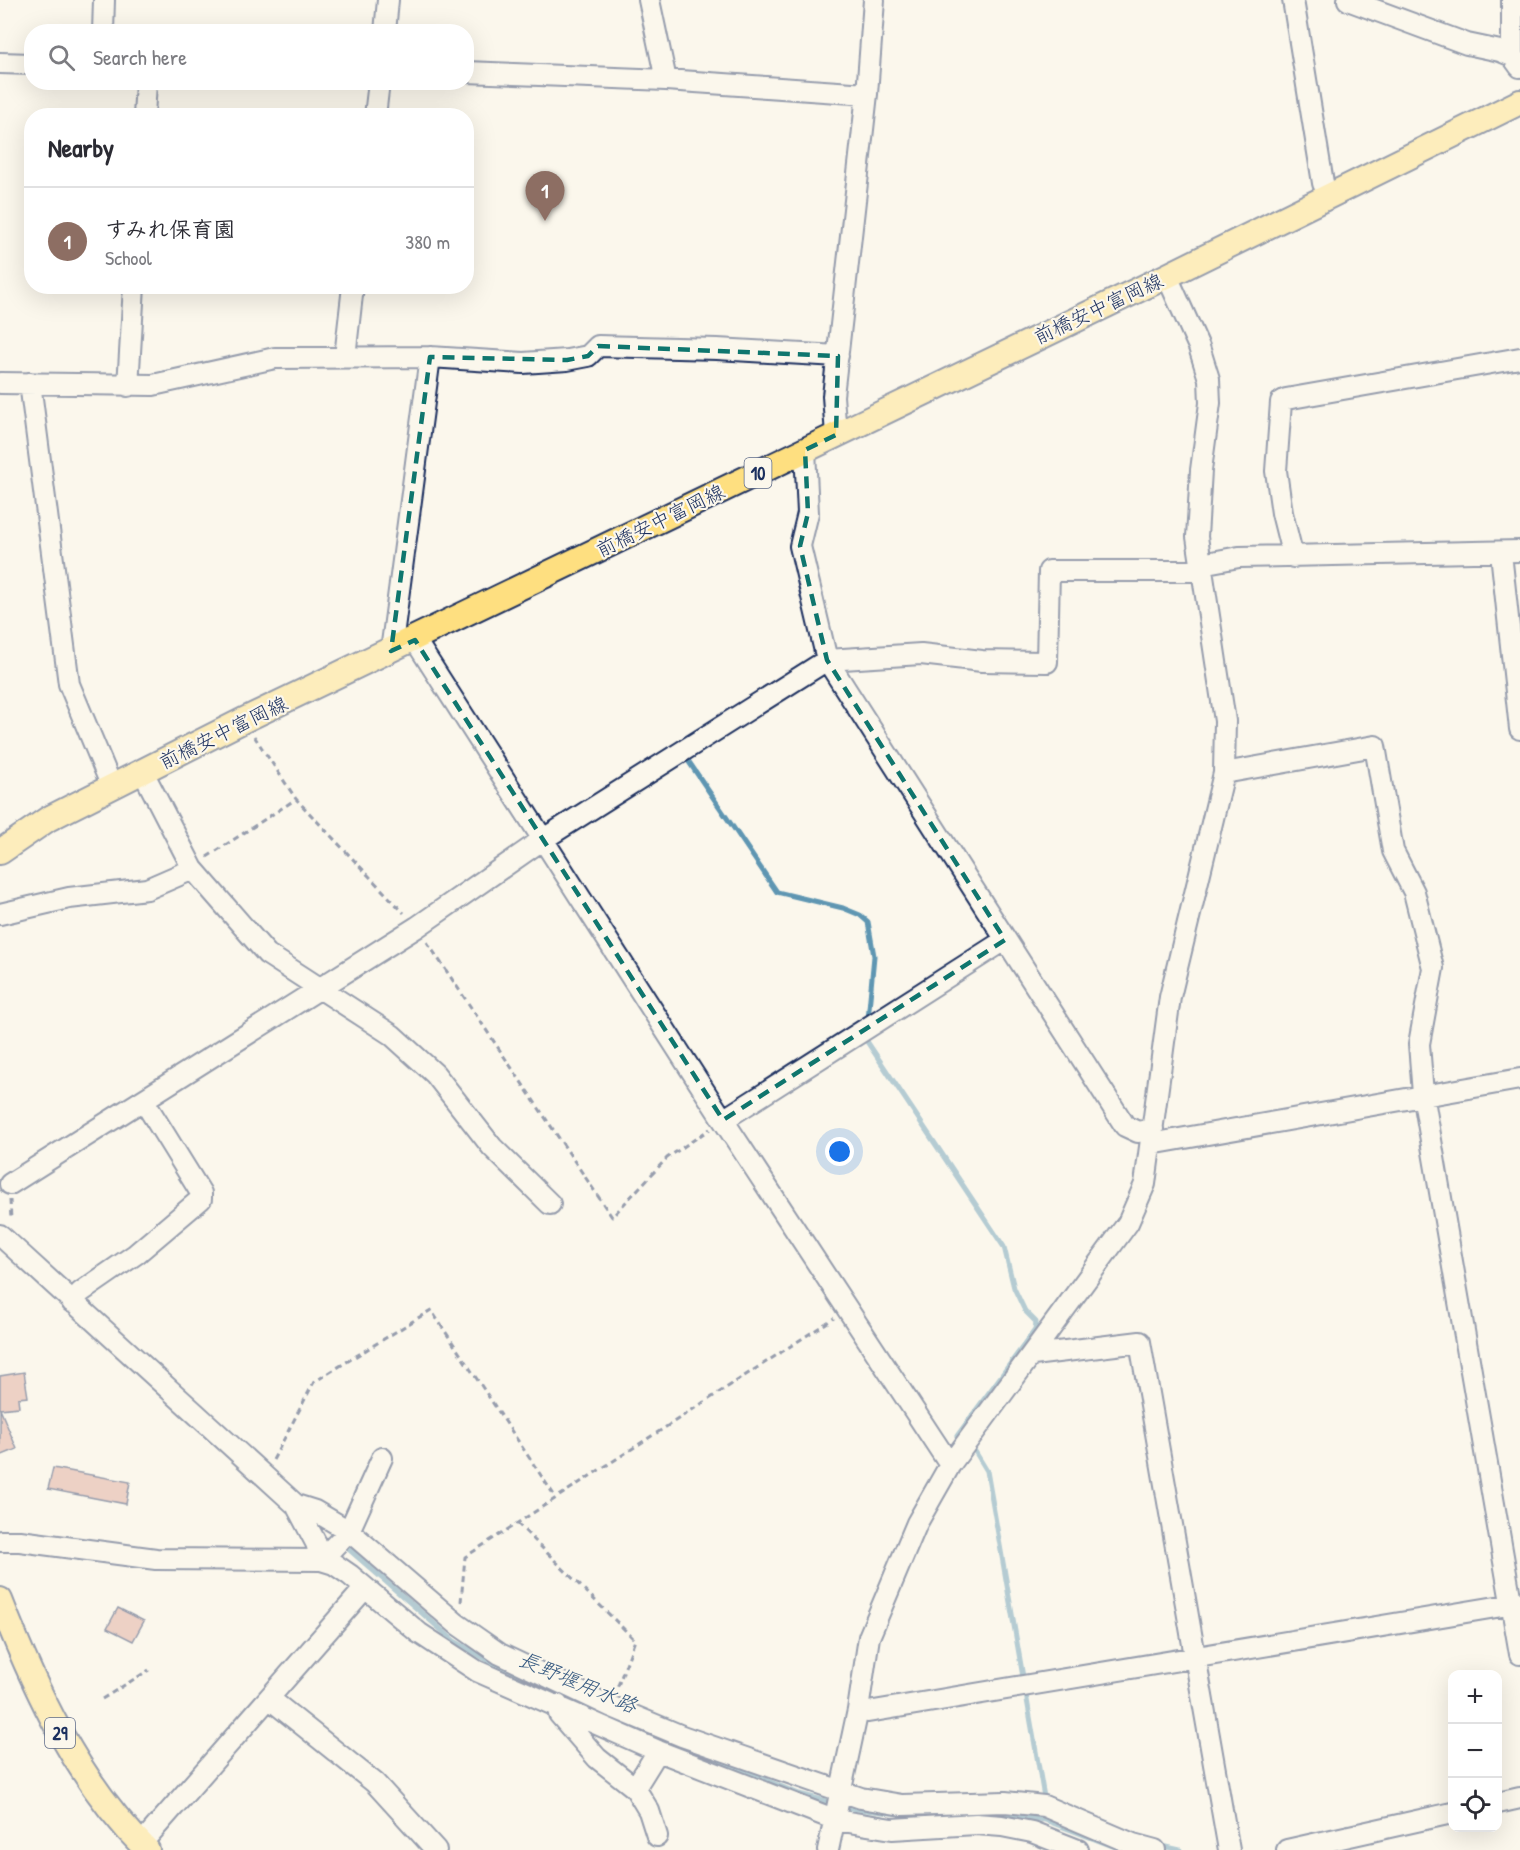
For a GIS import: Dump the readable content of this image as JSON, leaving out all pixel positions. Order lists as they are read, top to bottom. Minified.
{"streets":{"main road":["前橋安中富岡線","10","29"]},"water":["長野堰用水路"],"page":{"search":"Search here","heading":"Nearby","pins":"1","list":[{"mark":"1","name":"すみれ保育園","note":"School","value":"380 m"}],"map_buttons":["+","−"]}}
